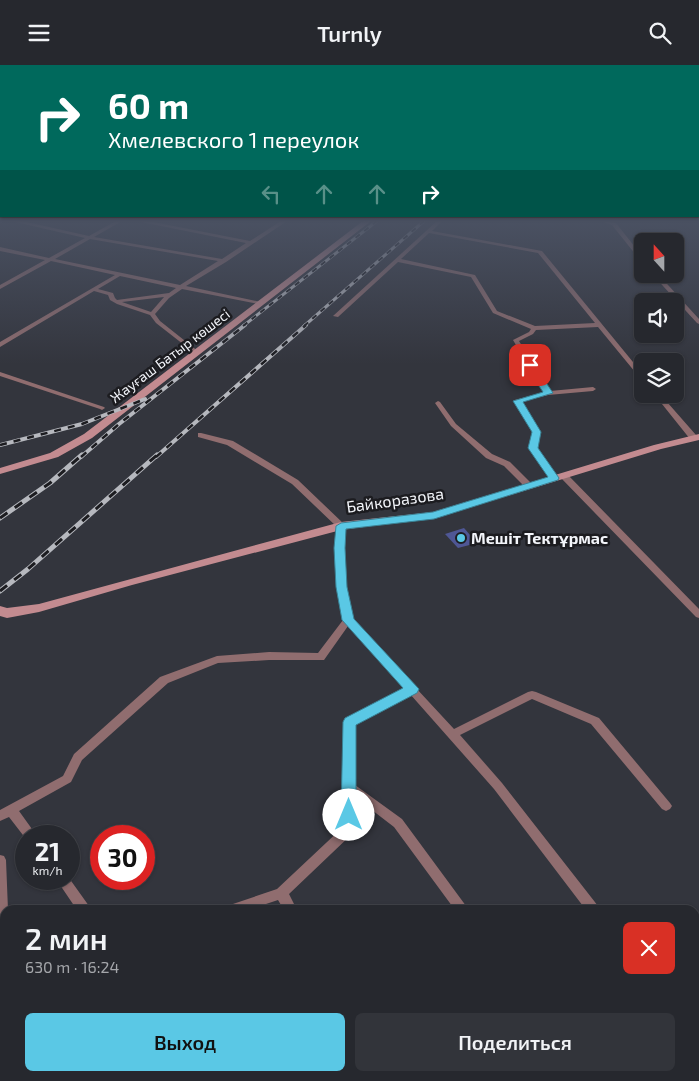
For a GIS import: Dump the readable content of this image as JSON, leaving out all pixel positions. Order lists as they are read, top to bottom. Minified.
{"streets":{"main road":["Жауғаш Батыр көшесі","Байкоразова"]},"places":["Мешіт Тектұрмас"],"north":"top","page":{"header":"Turnly","turn":["60 m","Хмелевского 1 переулок"],"speed":"21 km/h","limit":"30","heading":["2 мин","630 m · 16:24"],"buttons":["Выход","Поделиться"]}}
